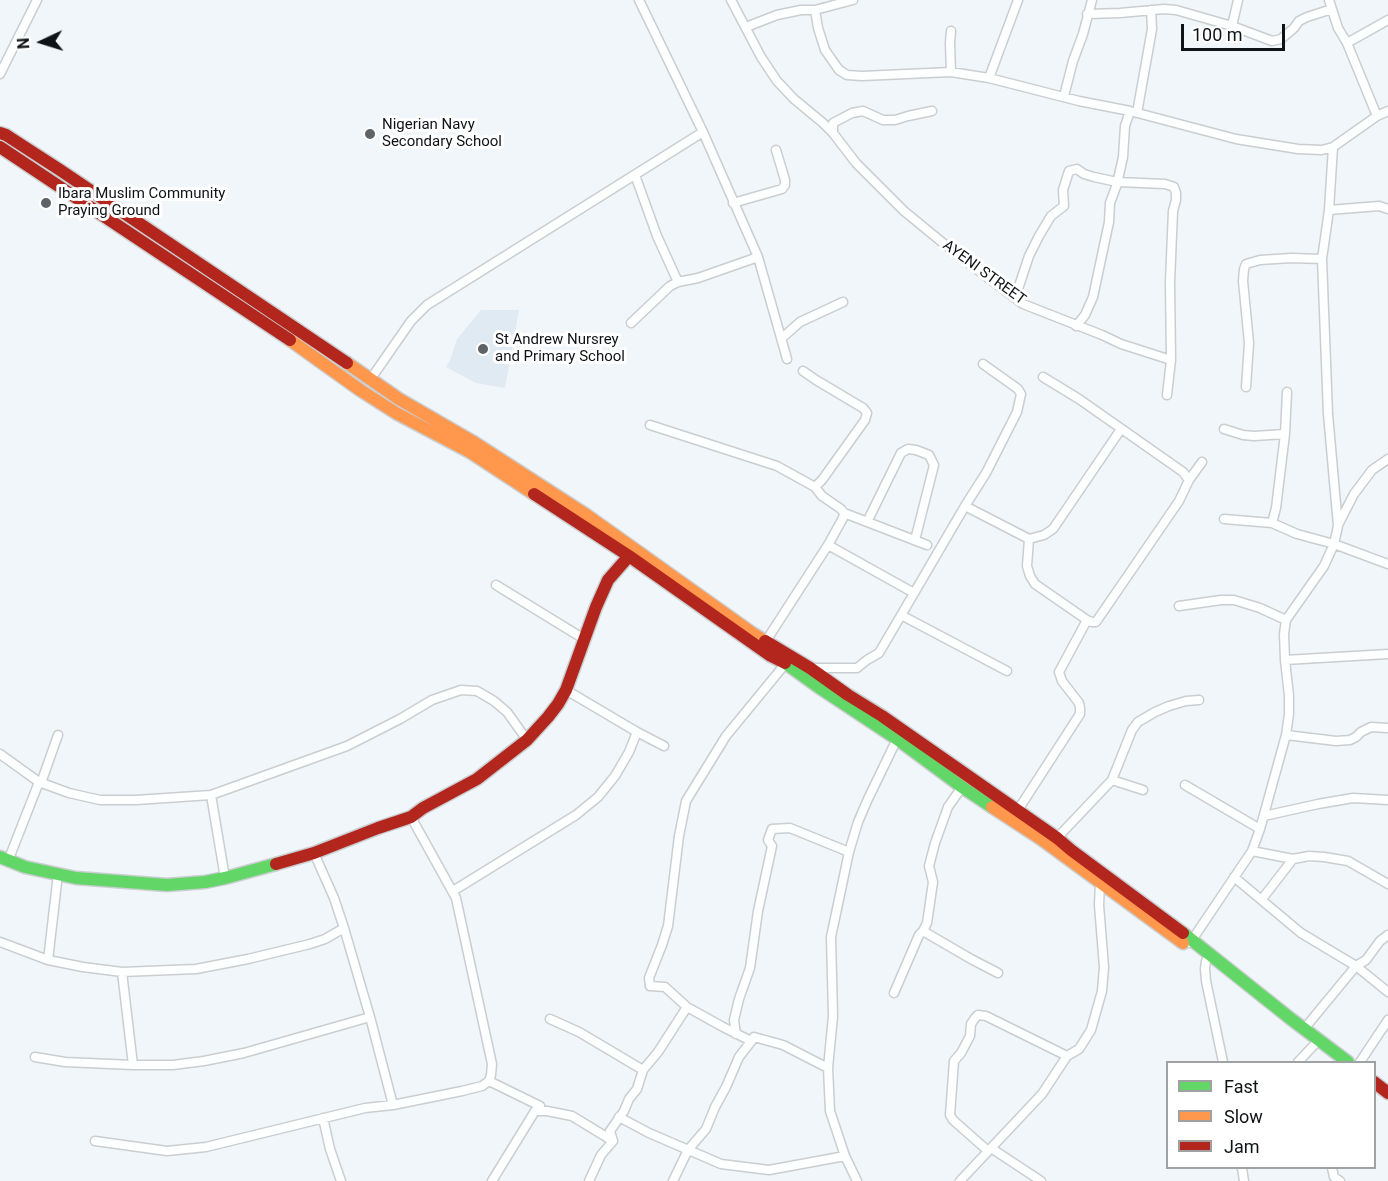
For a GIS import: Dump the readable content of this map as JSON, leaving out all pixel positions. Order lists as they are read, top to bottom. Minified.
{"streets":{"street":["AYENI STREET"]},"places":["Nigerian Navy Secondary School","Ibara Muslim Community Praying Ground","St Andrew Nursrey and Primary School"],"legend":["Fast","Slow","Jam"],"scale_bar":"100 m","north":"left"}
